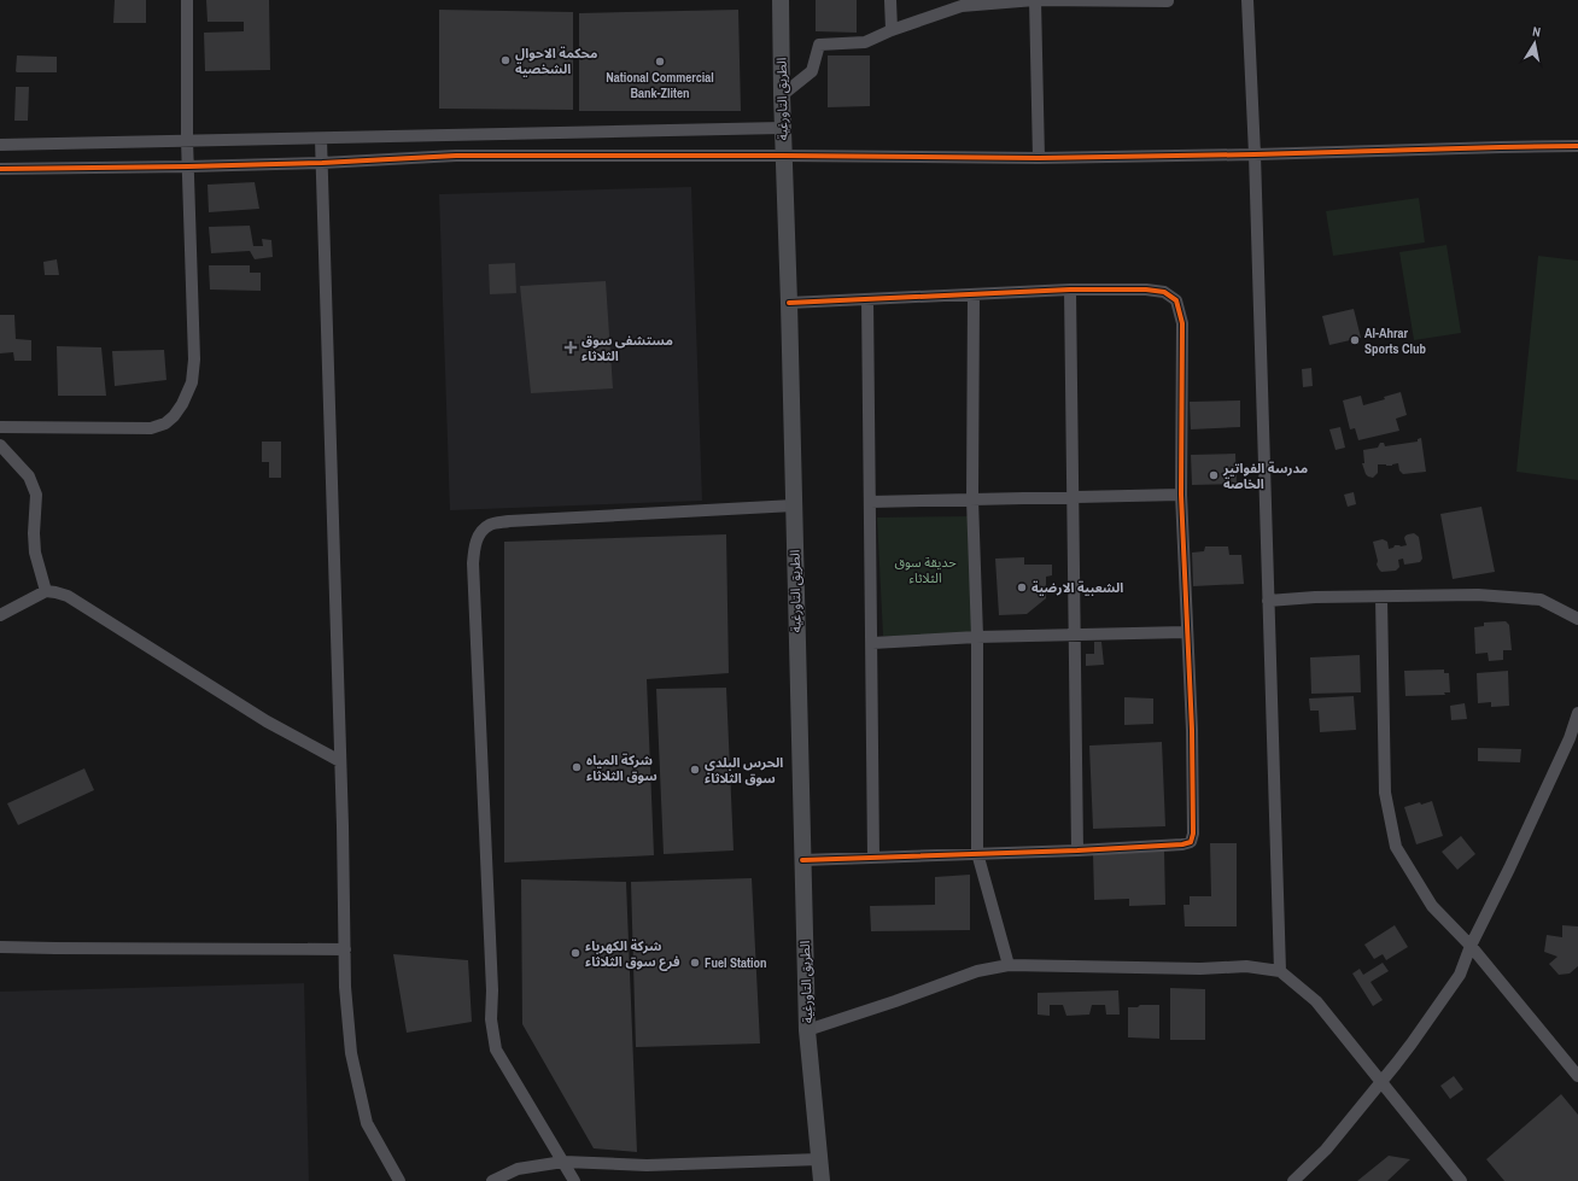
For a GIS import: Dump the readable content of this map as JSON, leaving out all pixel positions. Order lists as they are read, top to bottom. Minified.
{"streets":{"street":["الطريق التاورغية"]},"parks":["حديقة سوق الثلاثاء"],"places":{"other":["محكمة الاحوال الشخصية","National Commercial Bank-Zliten","Al-Ahrar Sports Club","مدرسة الفواتير الخاصة","الشعبية الارضية","شركة المياه سوق الثلاثاء","الحرس البلدي سوق الثلاثاء","شركة الكهرباء فرع سوق الثلاثاء","Fuel Station"],"health":["مستشفى سوق الثلاثاء"]},"north":"top"}
